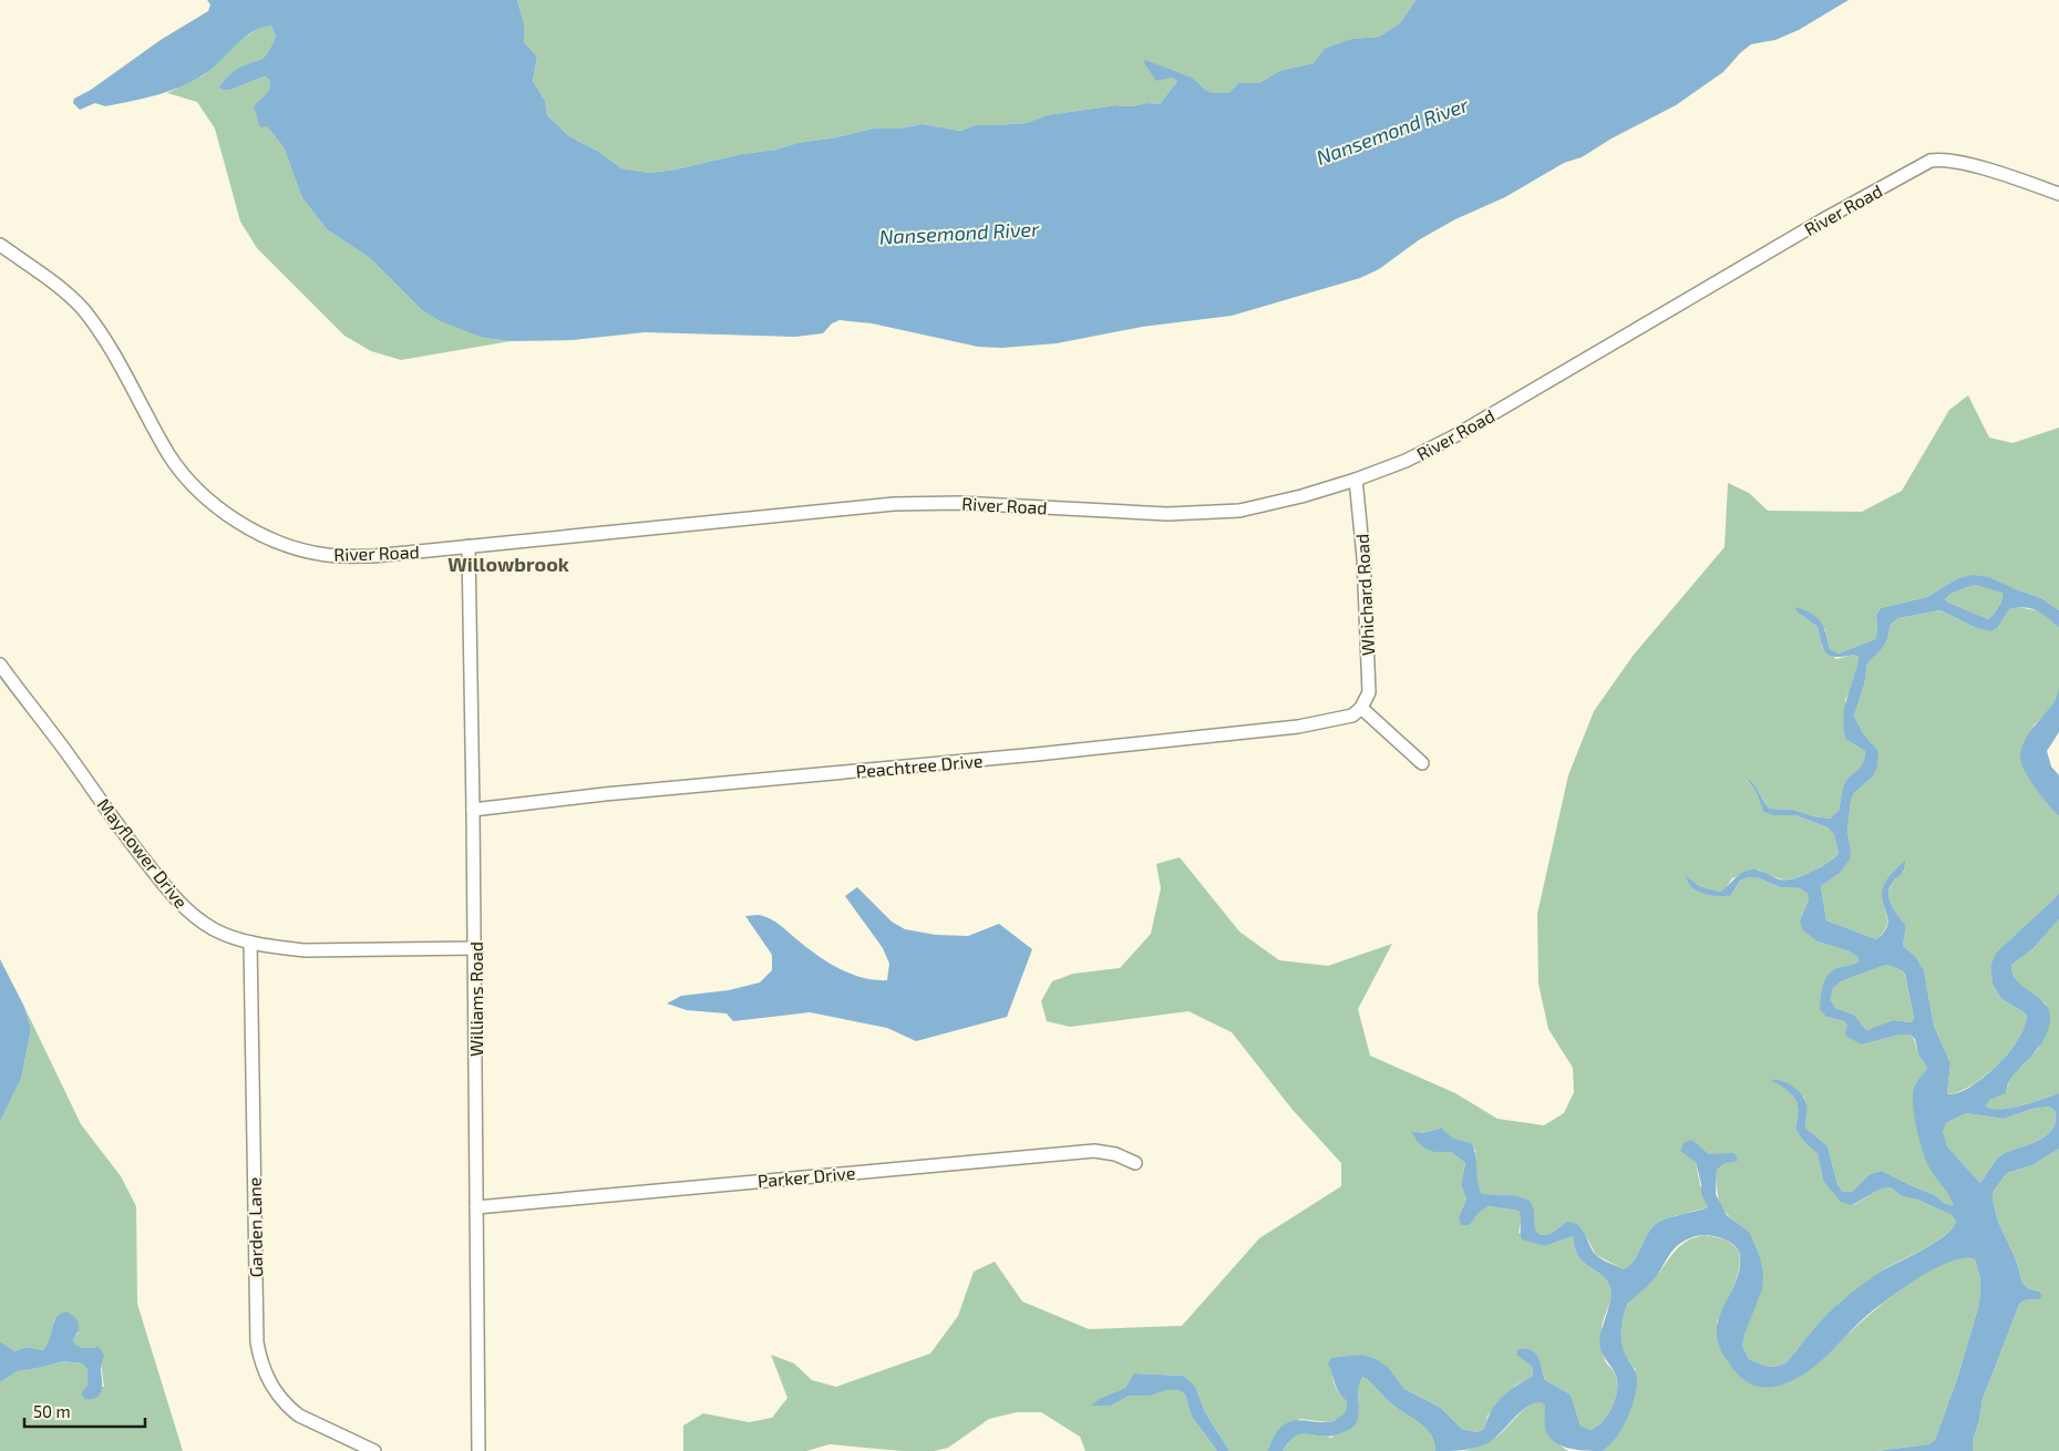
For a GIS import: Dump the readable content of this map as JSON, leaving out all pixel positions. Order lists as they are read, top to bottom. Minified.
{"streets":{"street":["River Road","Whichard Road","Peachtree Drive","Mayflower Drive","Williams Road","Parker Drive","Garden Lane"]},"crossings":[["River Road","Whichard Road"],["River Road","Williams Road"],["Whichard Road","Peachtree Drive"],["Peachtree Drive","Williams Road"],["Mayflower Drive","Williams Road"],["Mayflower Drive","Garden Lane"],["Williams Road","Parker Drive"]],"districts":["Willowbrook"],"water":["Nansemond River"],"scale_bar":"50 m"}
